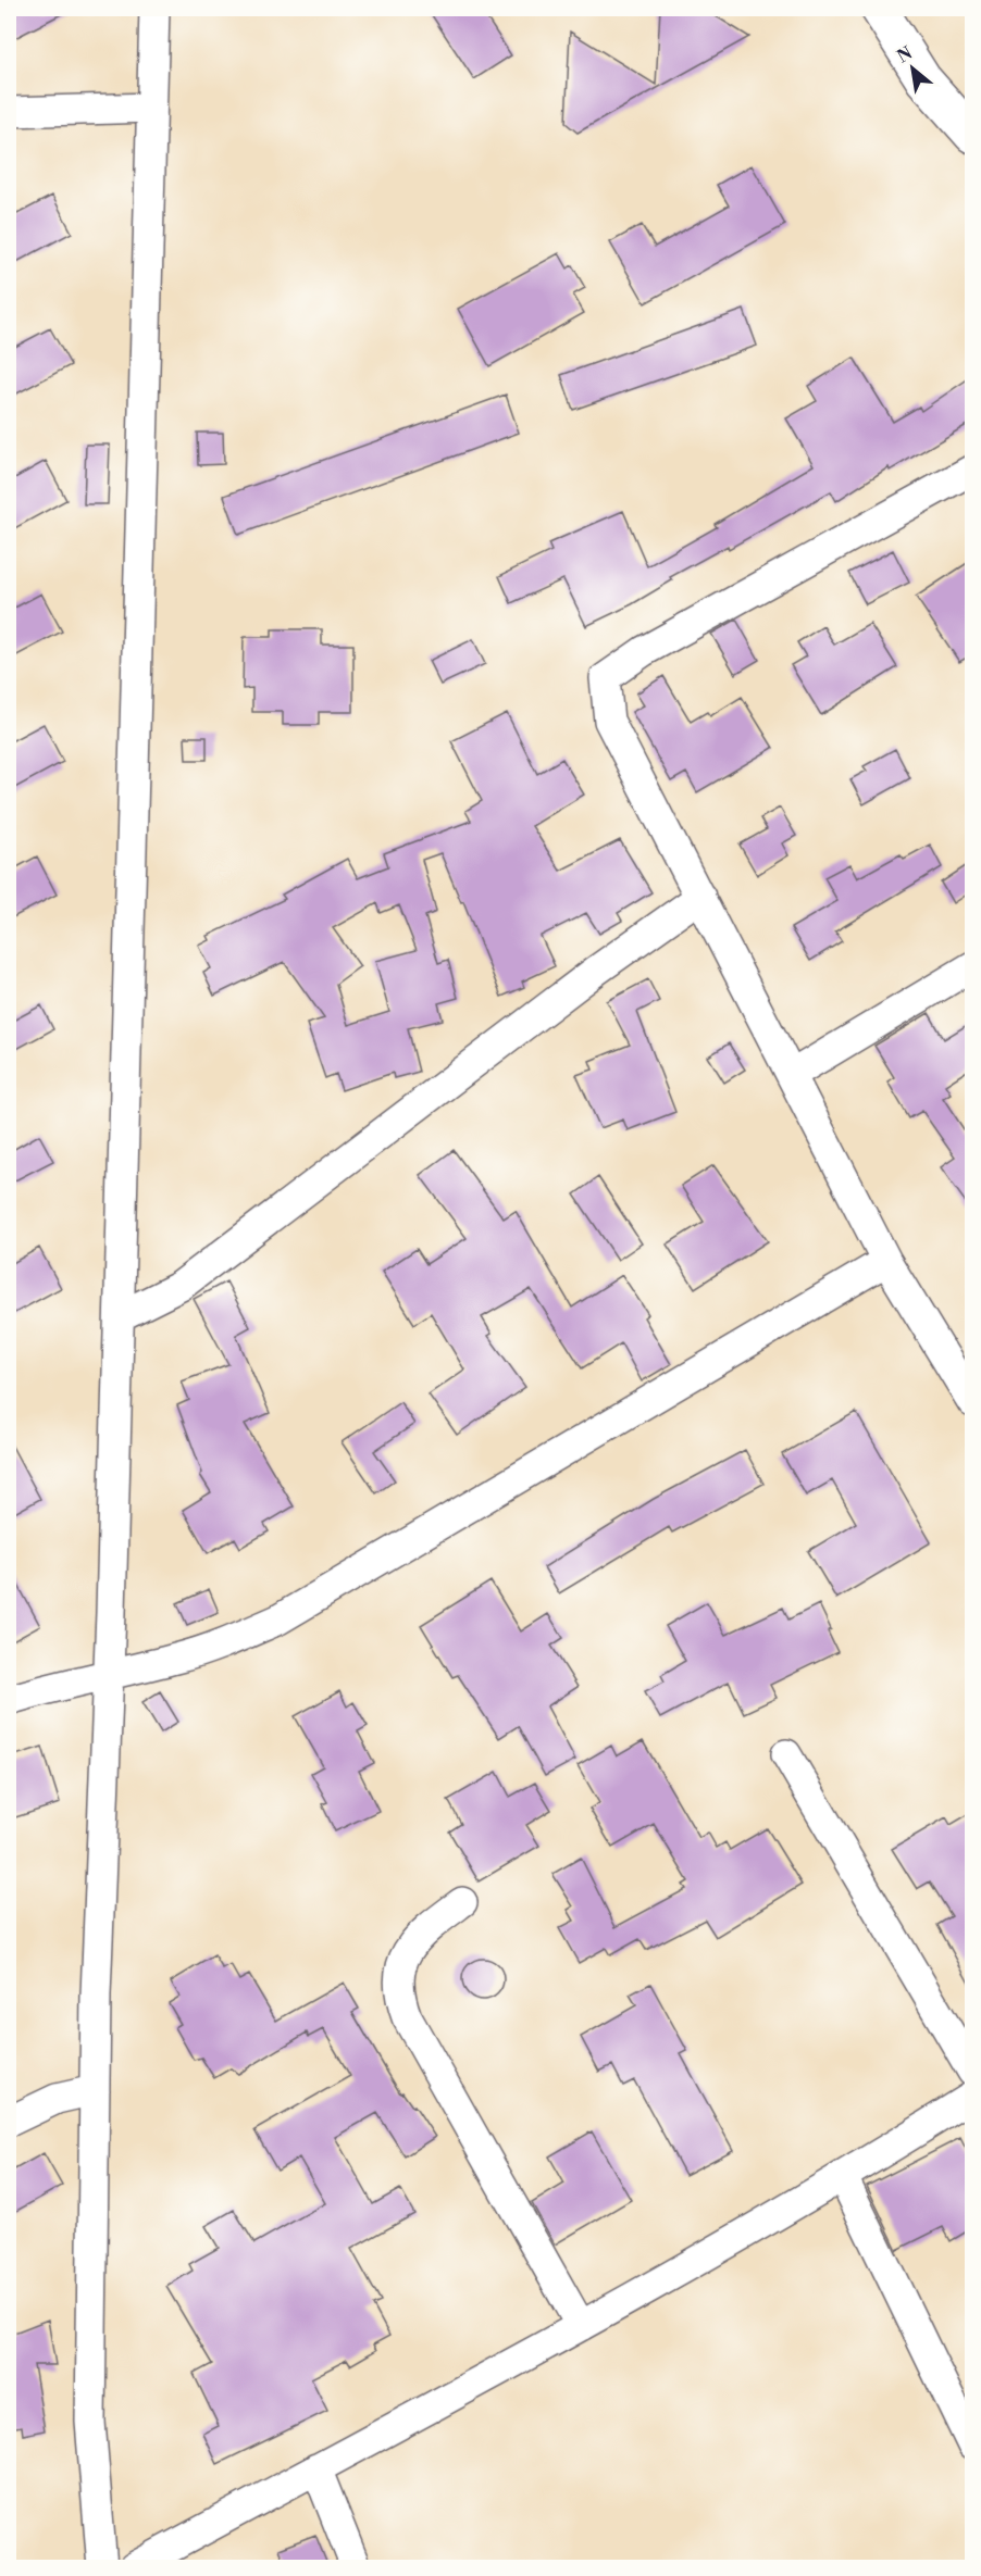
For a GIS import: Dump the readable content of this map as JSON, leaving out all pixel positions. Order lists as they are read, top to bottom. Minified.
{"north":"top left"}
